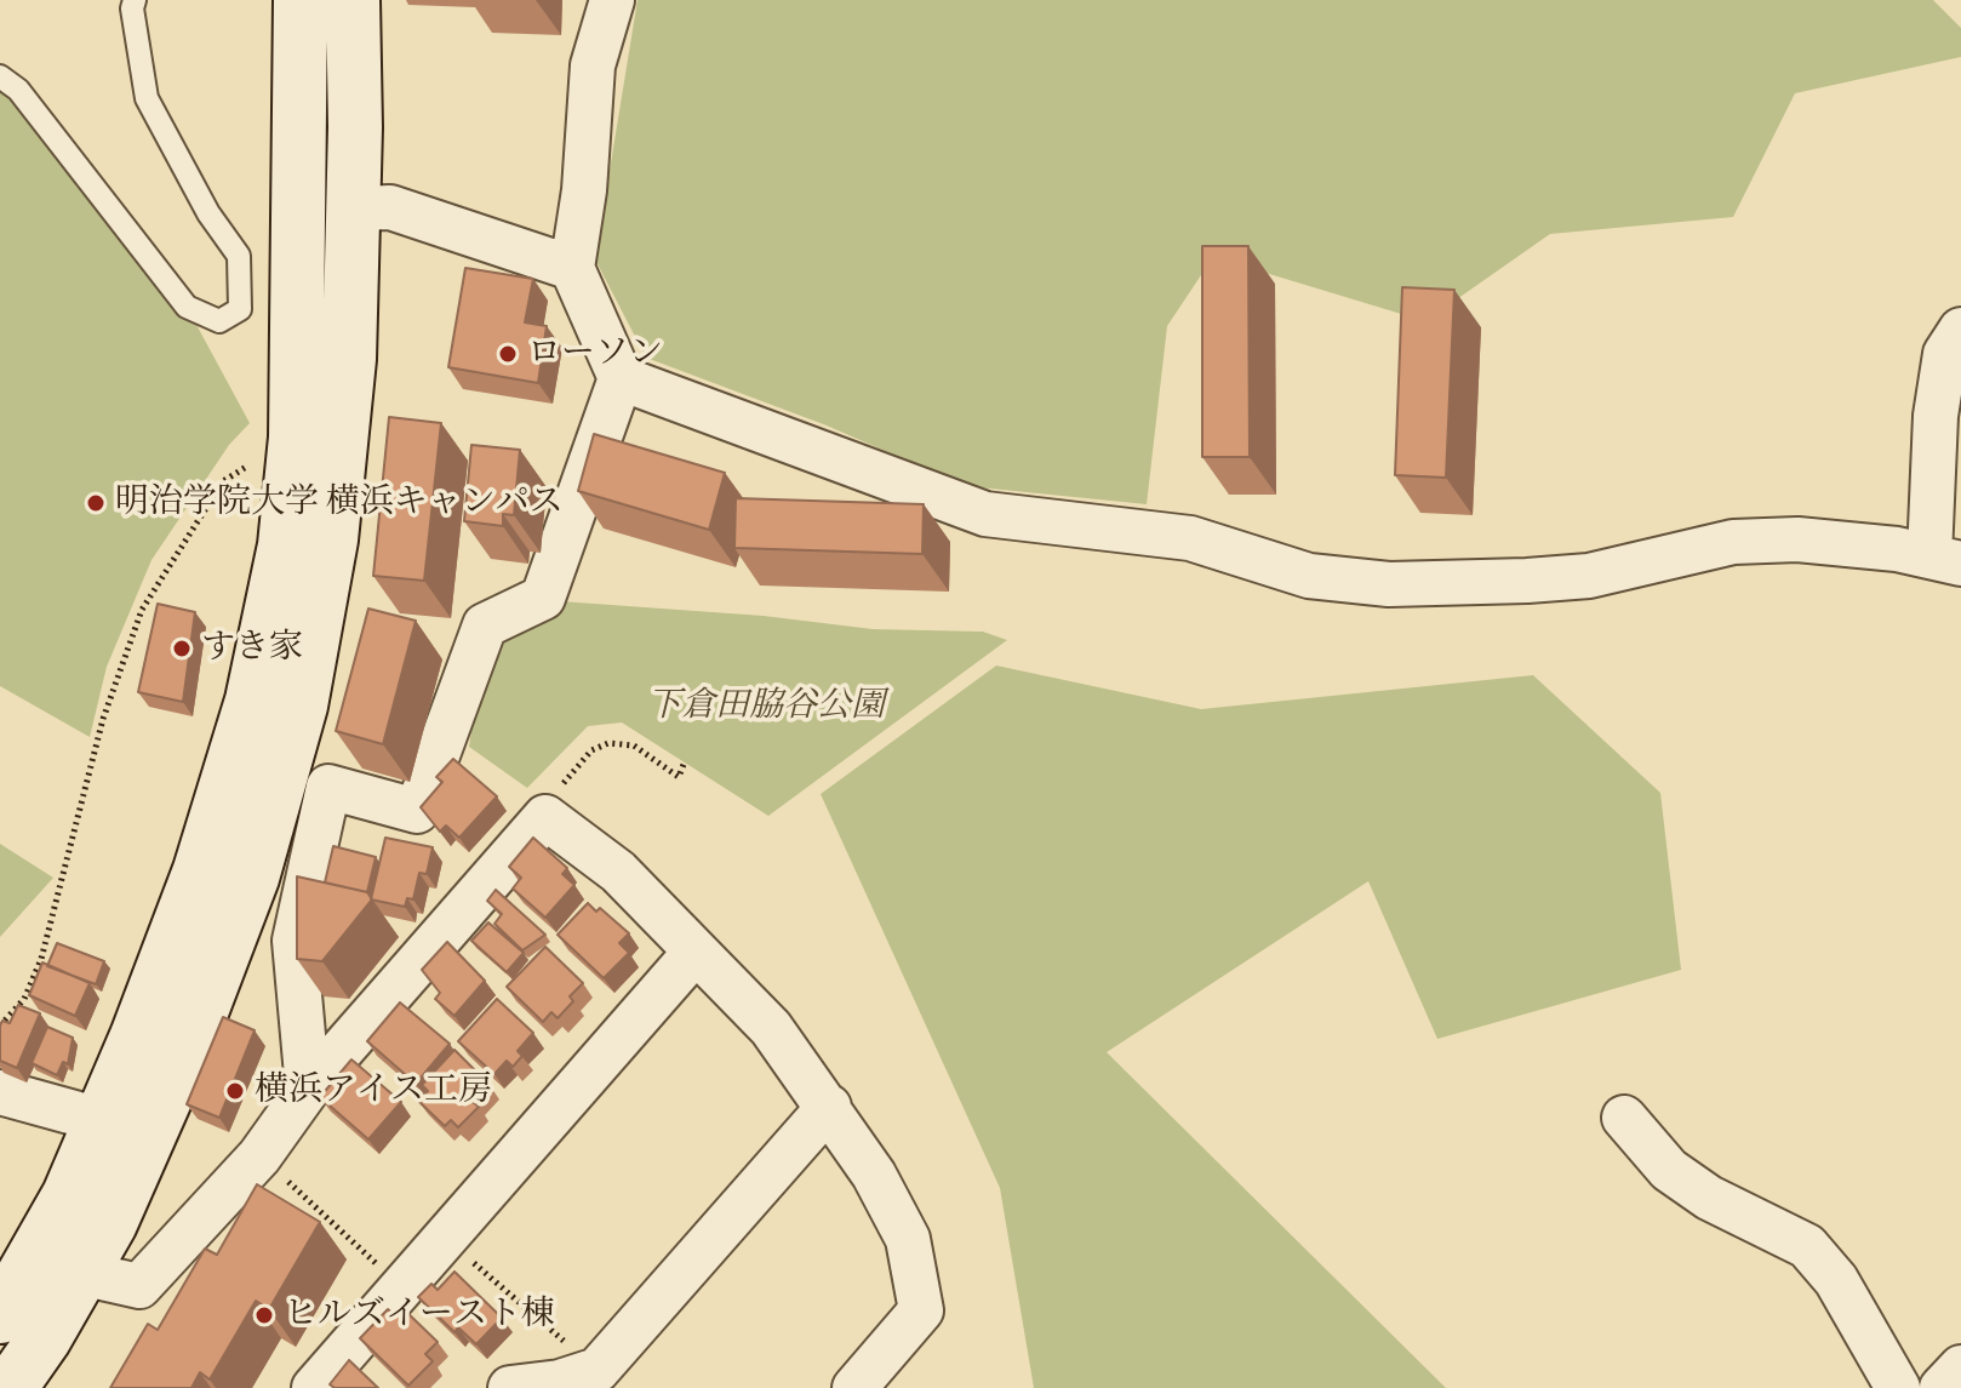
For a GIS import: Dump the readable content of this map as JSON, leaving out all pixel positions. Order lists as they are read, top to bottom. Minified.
{"parks":["下倉田脇谷公園"],"places":["ローソン","明治学院大学 横浜キャンパス","すき家","横浜アイス工房","ヒルズイースト棟"]}
